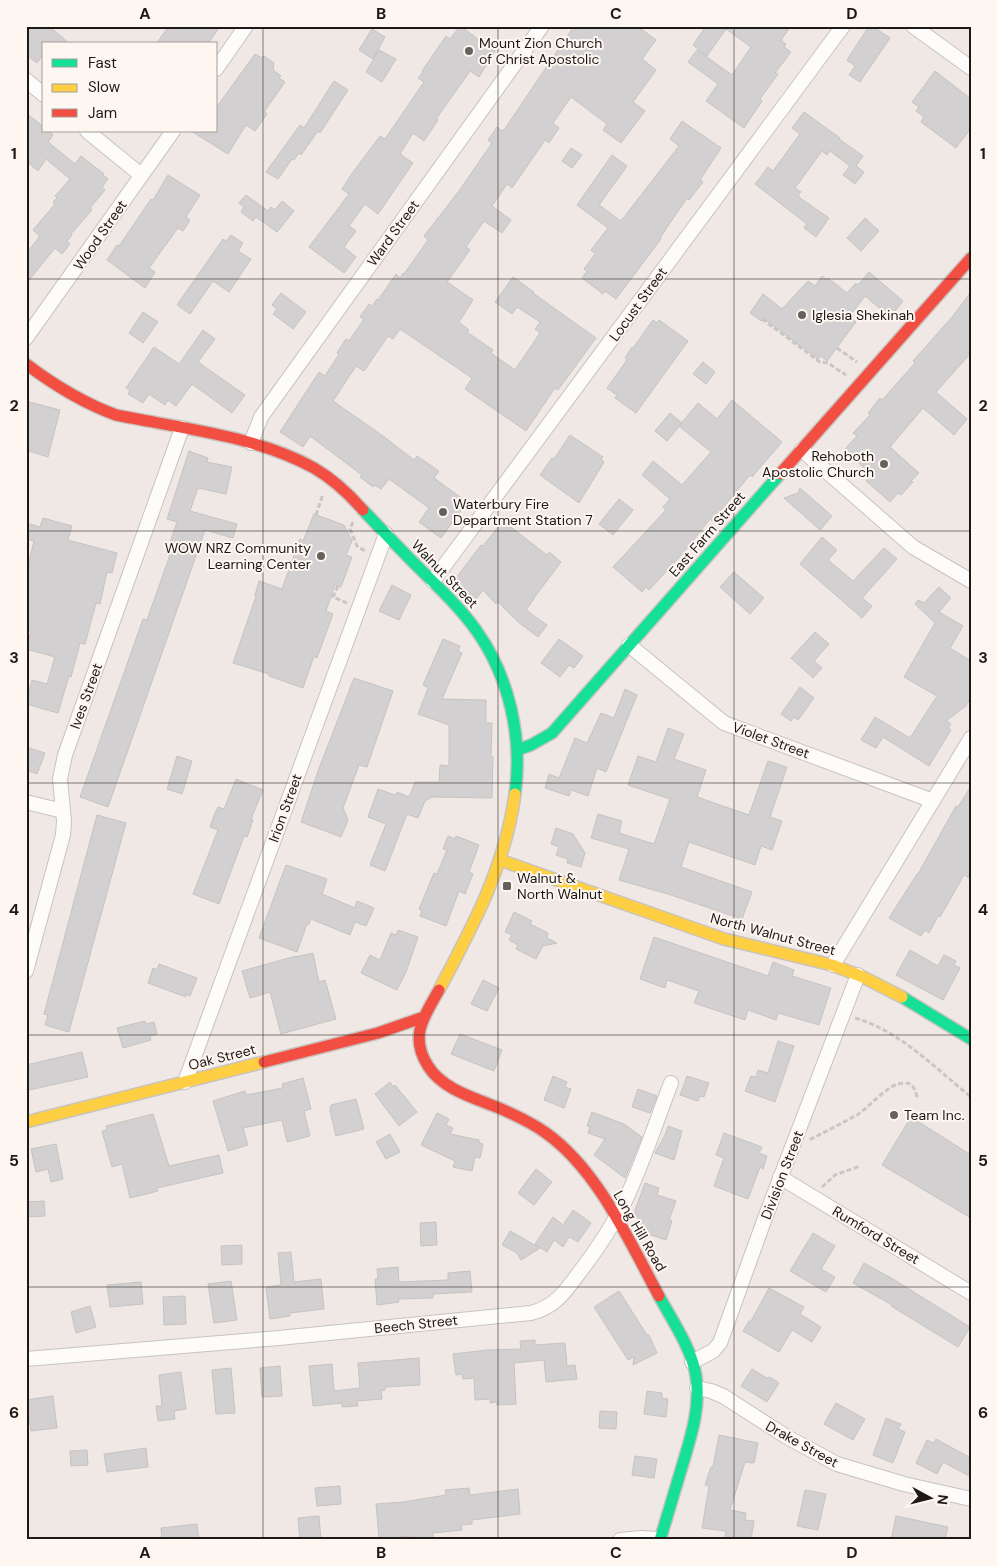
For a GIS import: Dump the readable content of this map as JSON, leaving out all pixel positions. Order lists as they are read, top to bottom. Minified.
{"streets":{"main road":["East Farm Street","Walnut Street","North Walnut Street","Oak Street","Long Hill Road"],"street":["Ward Street","Wood Street","Locust Street","Ives Street","Violet Street","Irion Street","Division Street","Rumford Street","Beech Street","Drake Street"]},"crossings":[["Ward Street","Walnut Street"],["Locust Street","Walnut Street"],["East Farm Street","Walnut Street"],["East Farm Street","Violet Street"],["Walnut Street","Ives Street"],["Walnut Street","Irion Street"],["Walnut Street","North Walnut Street"],["Walnut Street","Oak Street"],["Walnut Street","Long Hill Road"],["Irion Street","Oak Street"],["North Walnut Street","Division Street"],["Oak Street","Long Hill Road"],["Division Street","Long Hill Road"],["Division Street","Rumford Street"],["Long Hill Road","Beech Street"],["Long Hill Road","Drake Street"]],"places":{"other":["Mount Zion Church of Christ Apostolic","Iglesia Shekinah","Rehoboth Apostolic Church","Waterbury Fire Department Station 7","WOW NRZ Community Learning Center","Team Inc."],"transit":["Walnut & North Walnut"]},"legend":["Fast","Slow","Jam"],"north":"right","grid":{"columns":["A","B","C","D"],"rows":["1","2","3","4","5","6"]}}
